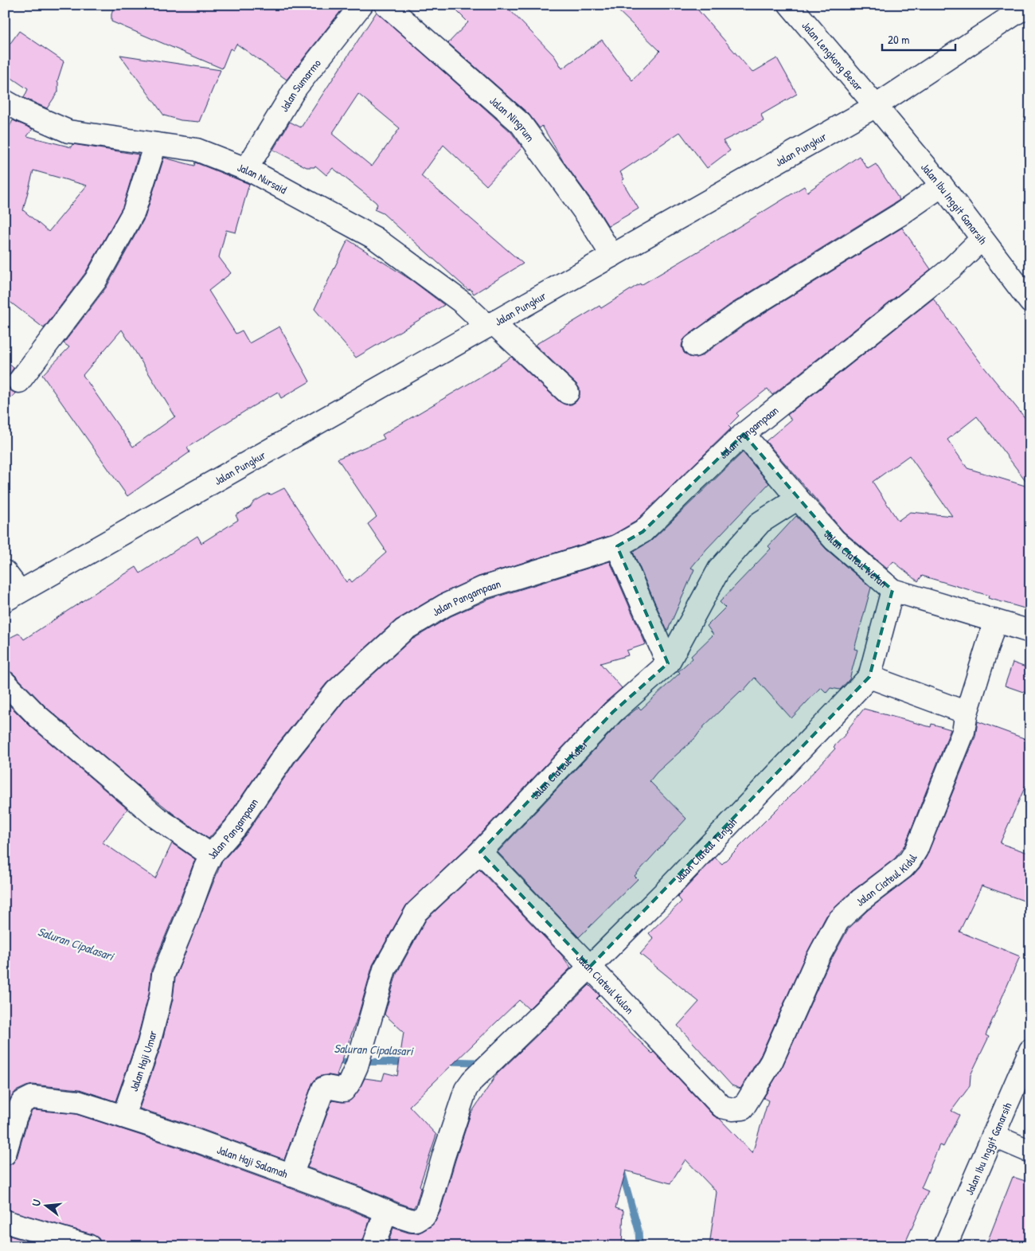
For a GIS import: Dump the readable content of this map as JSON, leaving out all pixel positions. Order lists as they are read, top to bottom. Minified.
{"streets":{"street":["Jalan Lengkong Besar","Jalan Sumarmo","Jalan Ningrum","Jalan Pungkur","Jalan Nursaid","Jalan Ibu Inggit Ganarsih","Jalan Pangampaan","Jalan Ciateul Wetan","Jalan Ciateul Kaler","Jalan Ciateul Tengah","Jalan Ciateul Kidul","Jalan Ciateul Kulon","Jalan Haji Umar","Jalan Haji Salamah"]},"crossings":[["Jalan Lengkong Besar","Jalan Pungkur"],["Jalan Lengkong Besar","Jalan Ibu Inggit Ganarsih"],["Jalan Sumarmo","Jalan Nursaid"],["Jalan Ningrum","Jalan Pungkur"],["Jalan Pungkur","Jalan Nursaid"],["Jalan Pungkur","Jalan Ibu Inggit Ganarsih"],["Jalan Ibu Inggit Ganarsih","Jalan Pangampaan"],["Jalan Pangampaan","Jalan Ciateul Wetan"],["Jalan Pangampaan","Jalan Haji Umar"],["Jalan Ciateul Wetan","Jalan Ciateul Kaler"],["Jalan Ciateul Wetan","Jalan Ciateul Tengah"],["Jalan Ciateul Wetan","Jalan Ciateul Kidul"],["Jalan Ciateul Kaler","Jalan Ciateul Kulon"],["Jalan Ciateul Kaler","Jalan Haji Salamah"],["Jalan Ciateul Tengah","Jalan Ciateul Kulon"],["Jalan Ciateul Tengah","Jalan Haji Salamah"],["Jalan Ciateul Kidul","Jalan Ciateul Kulon"],["Jalan Haji Umar","Jalan Haji Salamah"]],"water":["Saluran Cipalasari"],"scale_bar":"20 m","north":"left"}
